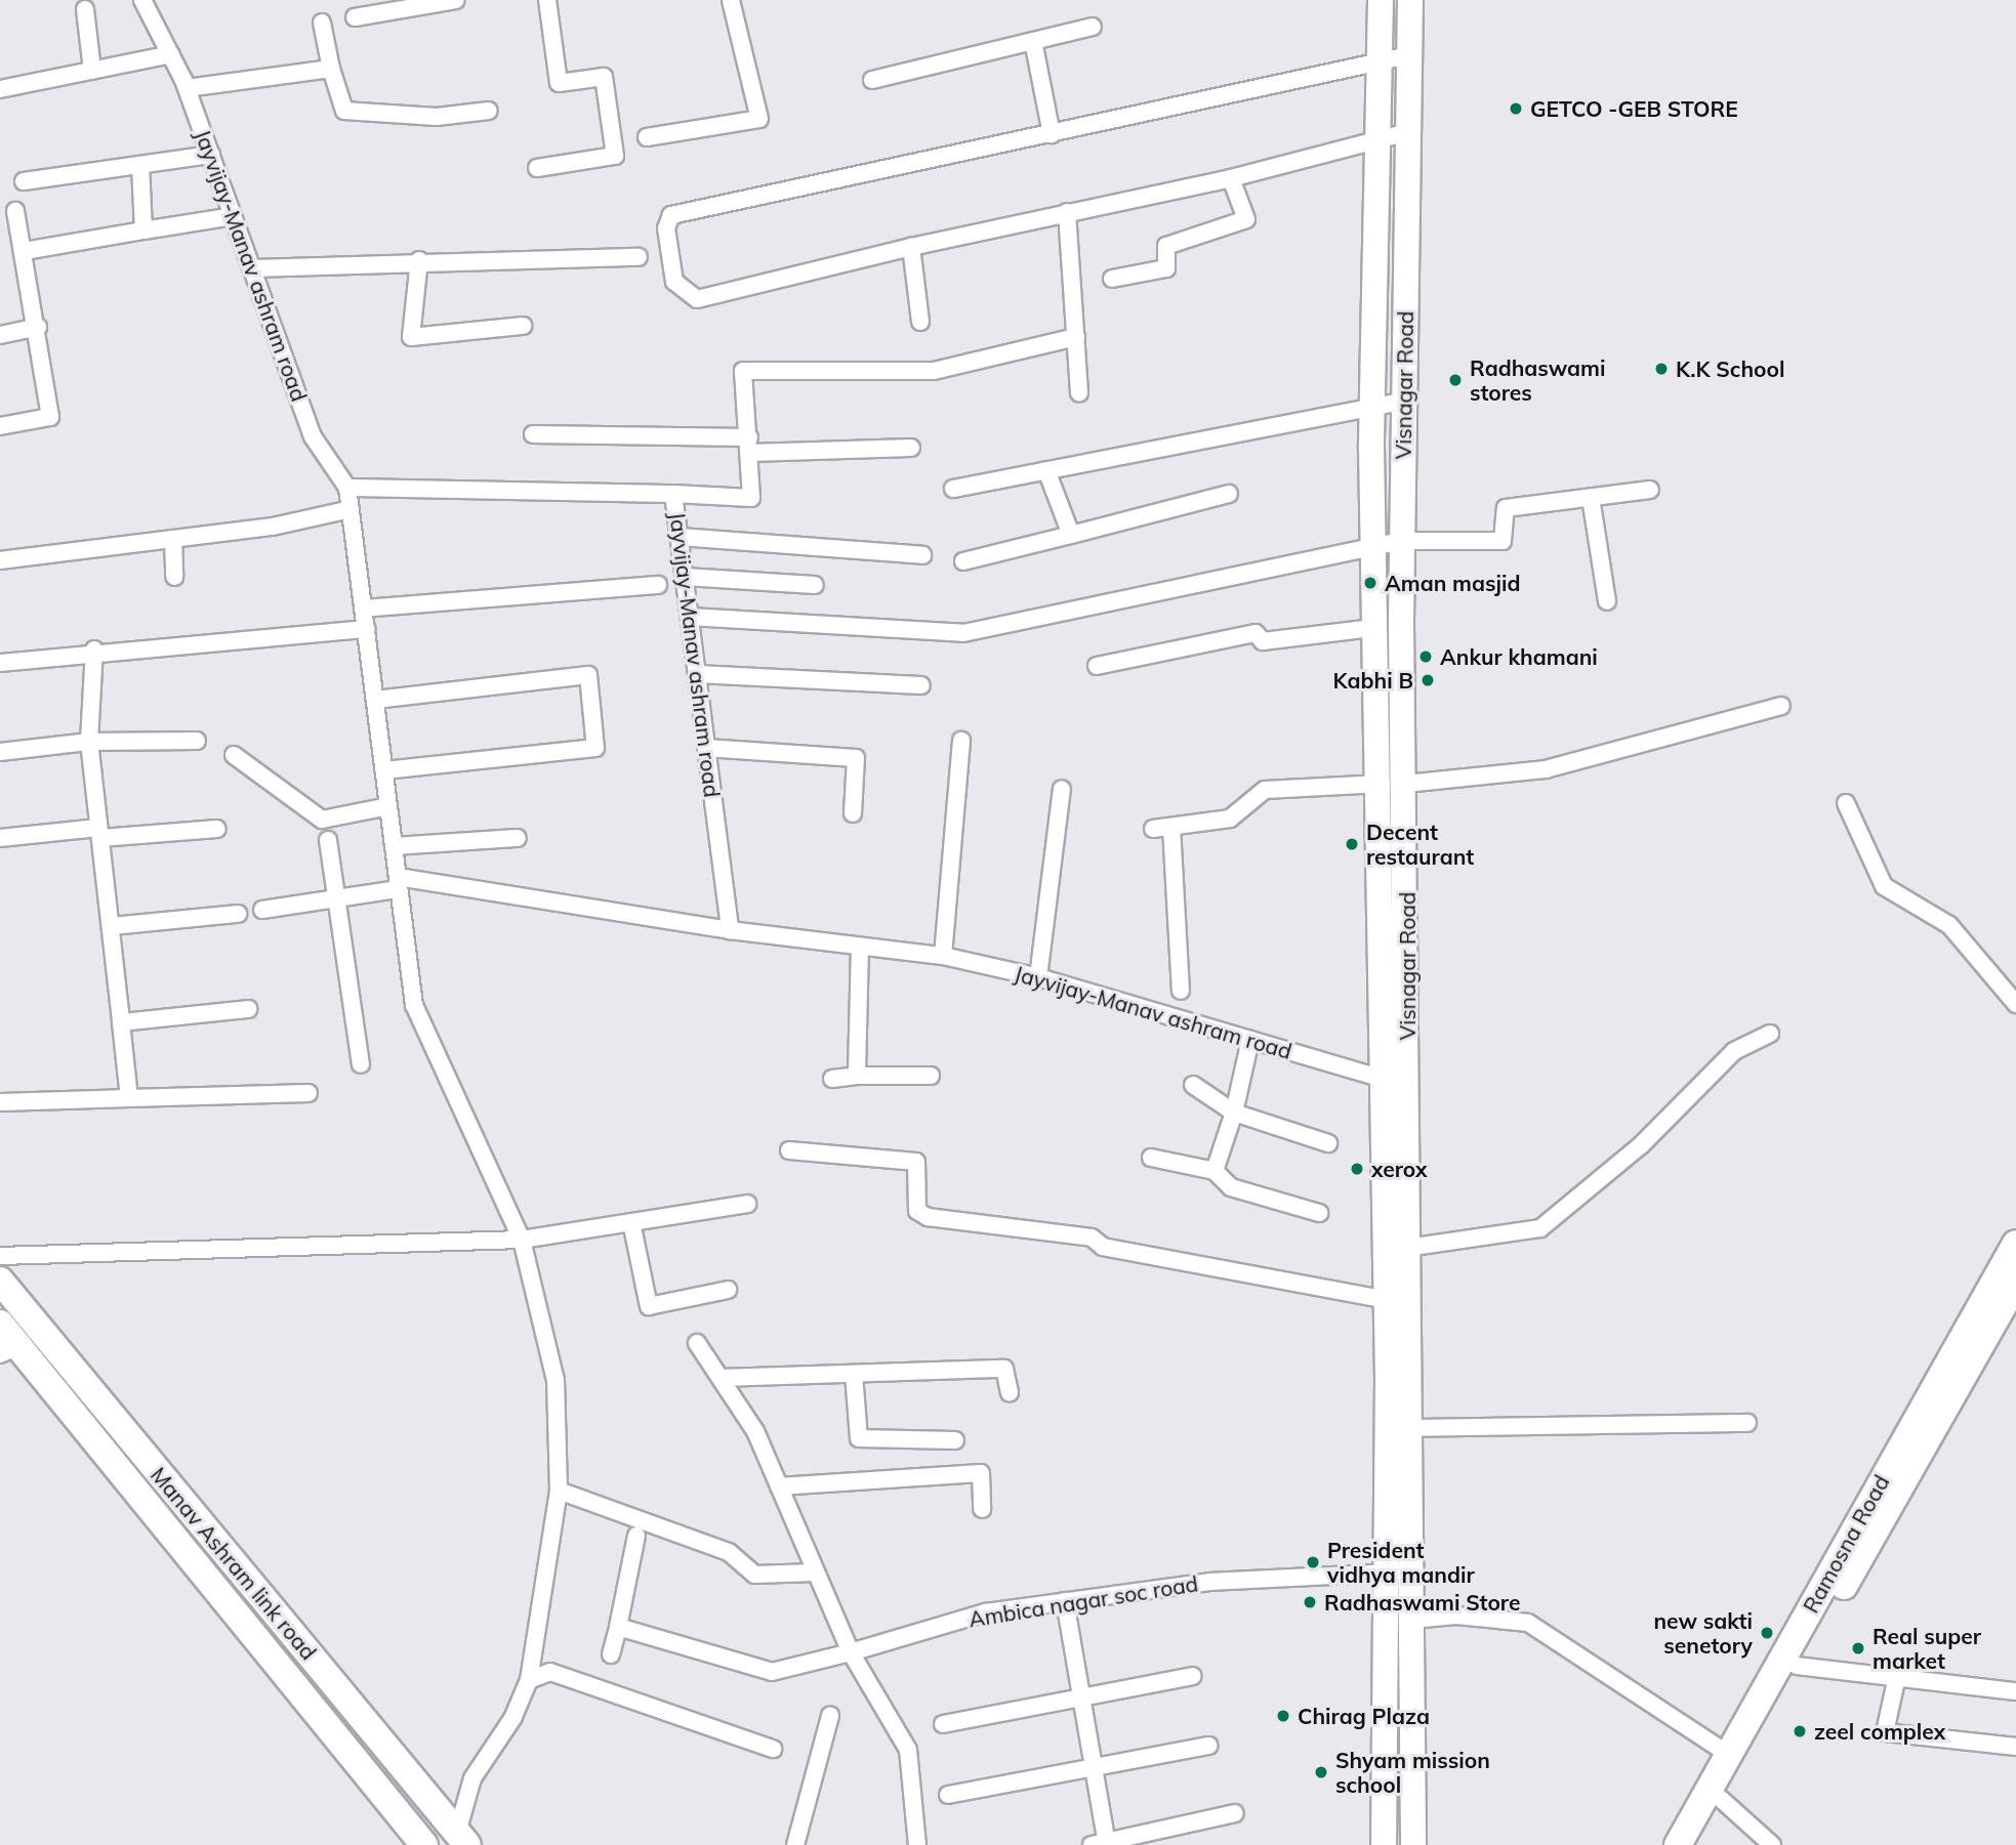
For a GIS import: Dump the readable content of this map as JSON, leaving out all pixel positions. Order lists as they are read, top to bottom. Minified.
{"streets":{"highway":["Ramosna Road","Manav Ashram link road"],"main road":["Visnagar Road"],"street":["Jayvijay-Manav ashram road","Ambica nagar soc road"]},"crossings":[["Jayvijay-Manav ashram road","Visnagar Road"],["Visnagar Road","Ambica nagar soc road"]],"places":["GETCO -GEB STORE","K.K School","Radhaswami stores","Aman masjid","Ankur khamani","Kabhi B","Decent restaurant","xerox","President vidhya mandir","Radhaswami Store","new sakti senetory","Real super market","Chirag Plaza","zeel complex","Shyam mission school"]}
